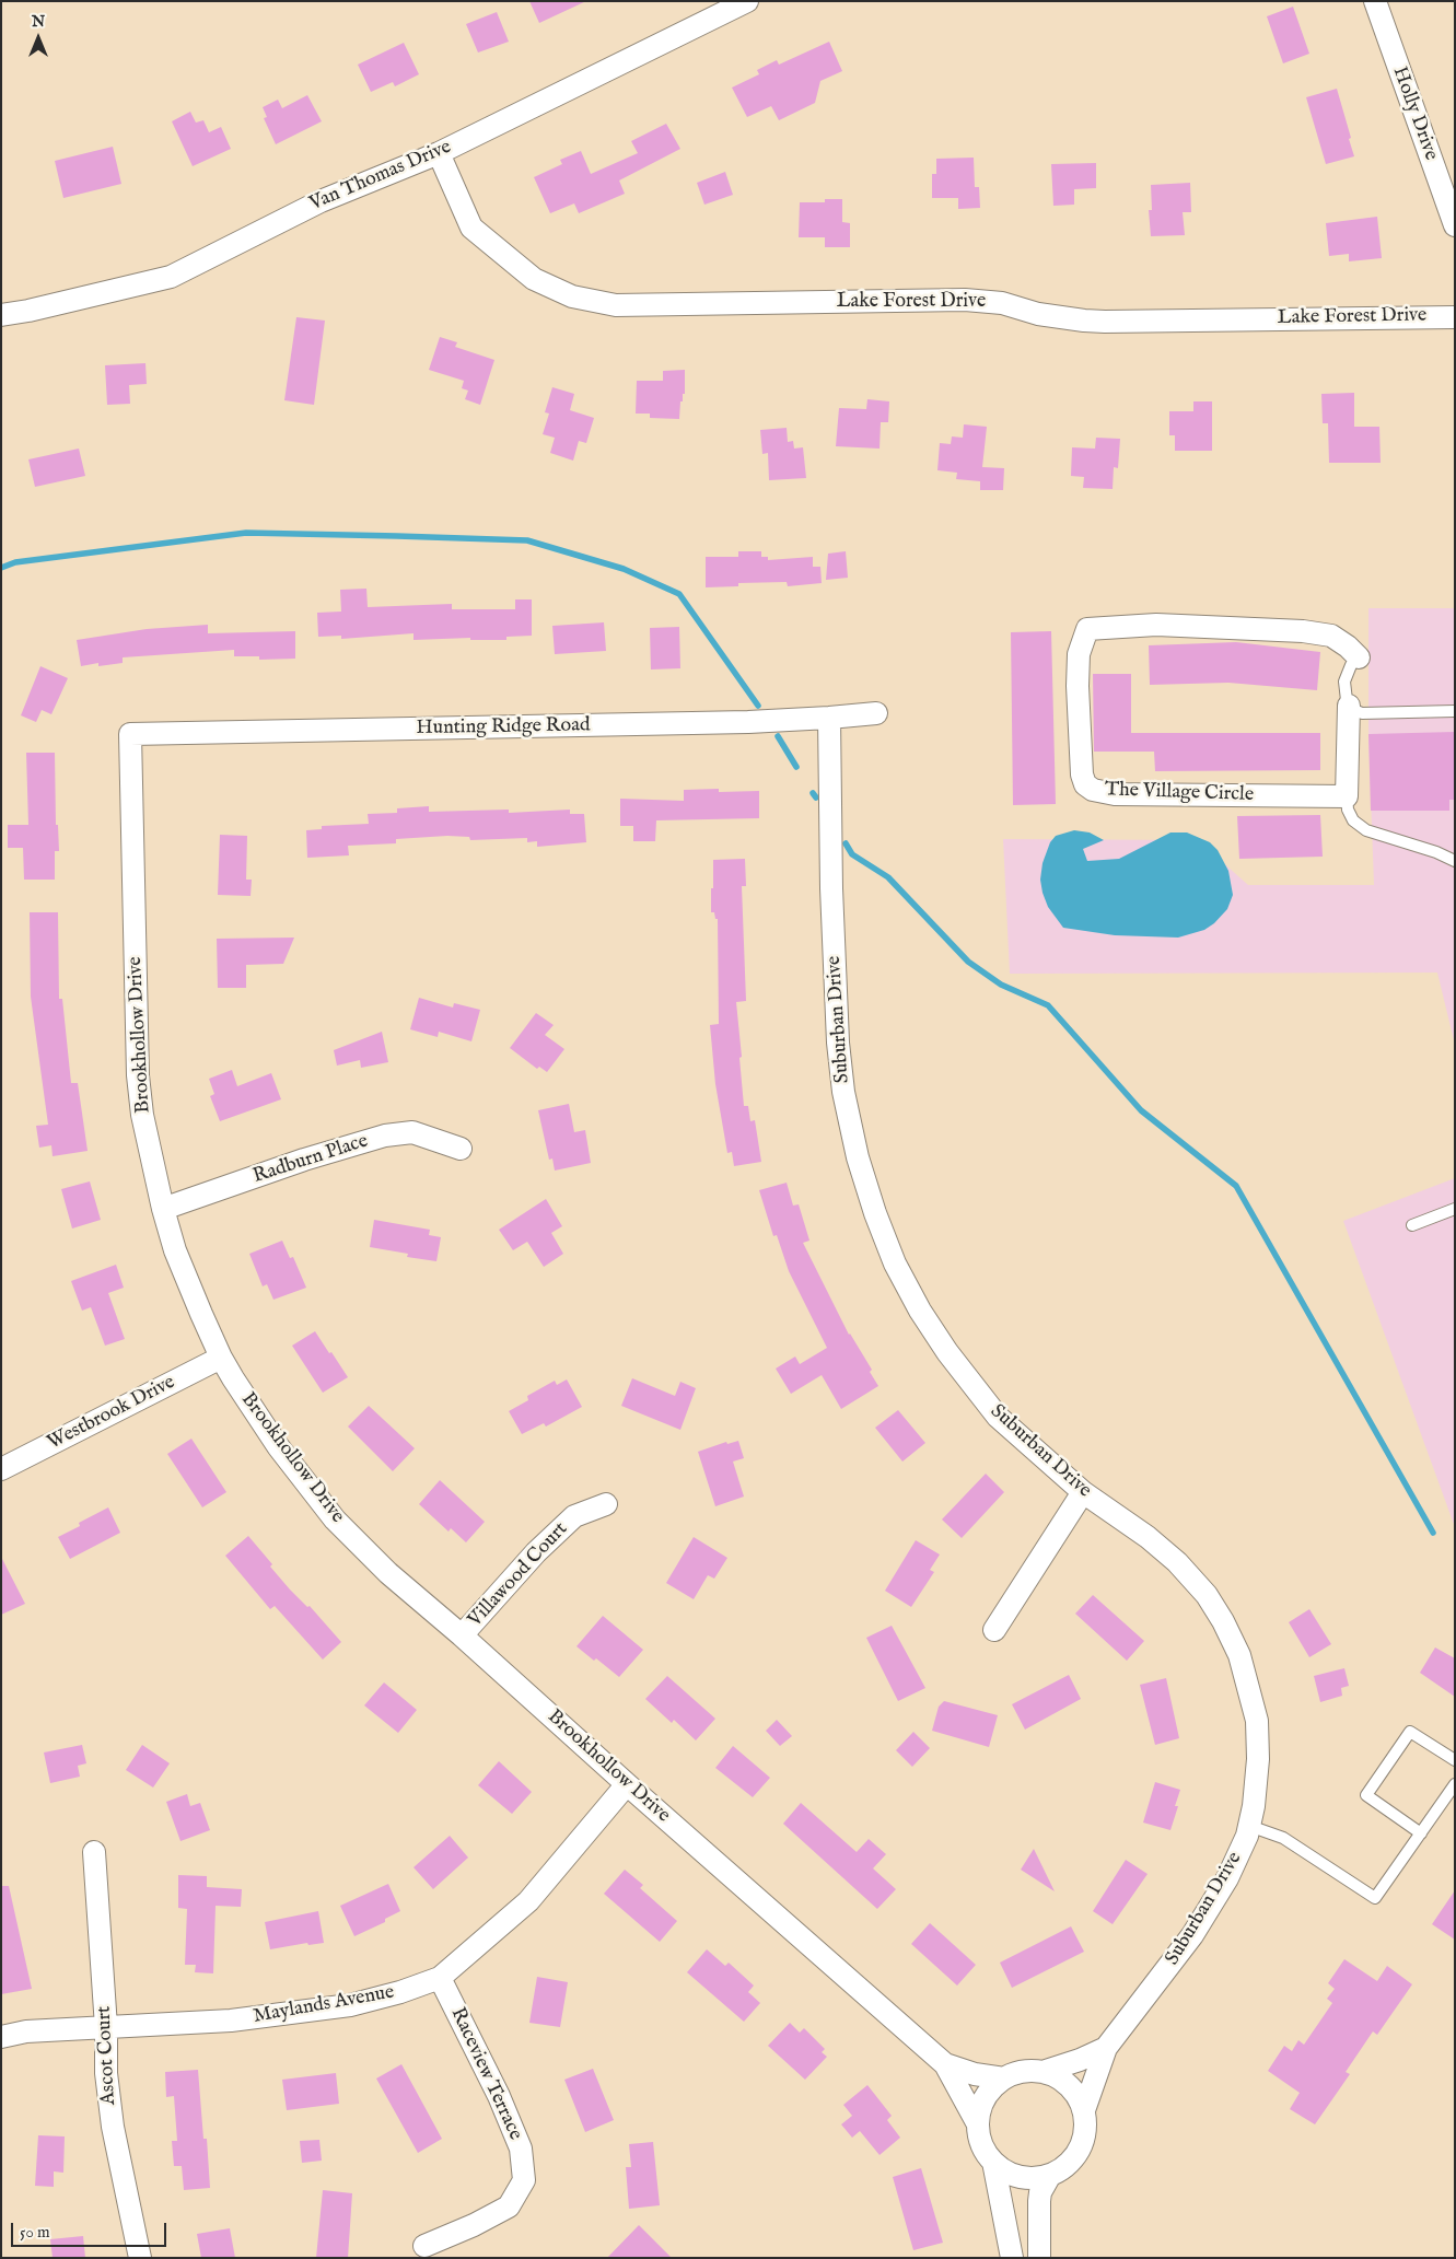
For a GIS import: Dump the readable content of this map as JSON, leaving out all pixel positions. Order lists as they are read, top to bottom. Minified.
{"streets":{"street":["Holly Drive","Van Thomas Drive","Lake Forest Drive","Hunting Ridge Road","The Village Circle","Suburban Drive","Brookhollow Drive","Radburn Place","Westbrook Drive","Villawood Court","Maylands Avenue","Ascot Court","Raceview Terrace"]},"crossings":[["Van Thomas Drive","Lake Forest Drive"],["Hunting Ridge Road","Suburban Drive"],["Hunting Ridge Road","Brookhollow Drive"],["Suburban Drive","Brookhollow Drive"],["Brookhollow Drive","Radburn Place"],["Brookhollow Drive","Westbrook Drive"],["Brookhollow Drive","Villawood Court"],["Brookhollow Drive","Maylands Avenue"],["Maylands Avenue","Ascot Court"],["Maylands Avenue","Raceview Terrace"]],"scale_bar":"50 m","north":"top"}
